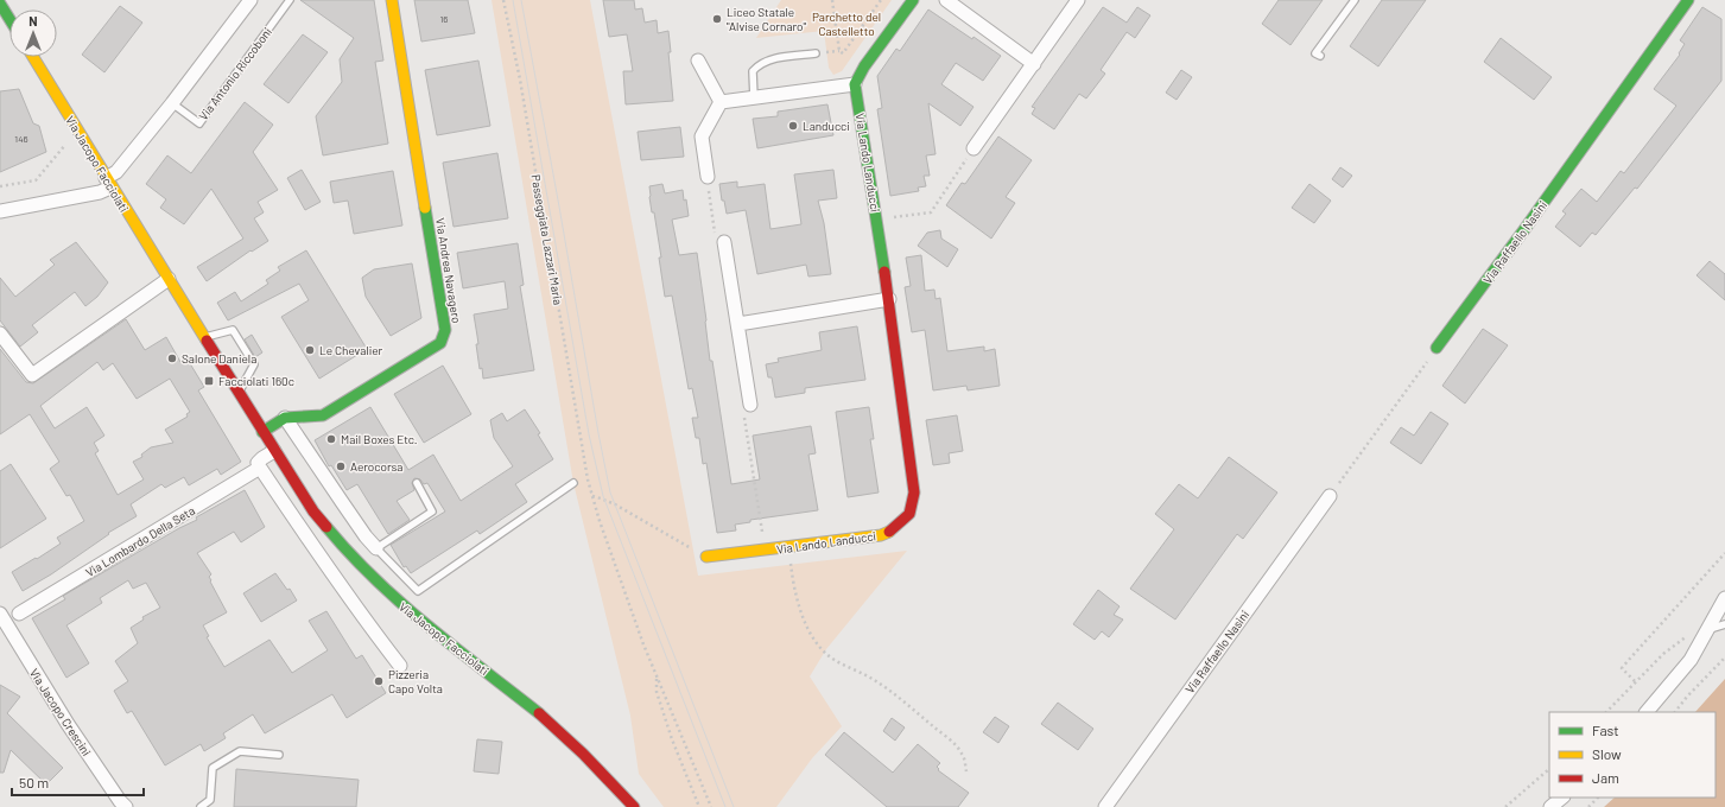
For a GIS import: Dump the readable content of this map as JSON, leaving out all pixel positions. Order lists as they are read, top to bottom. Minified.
{"streets":{"street":["Via Lando Landucci","Via Jacopo Facciolati","Via Raffaello Nasini","Via Andrea Navagero","Via Lombardo Della Seta","Via Jacopo Crescini"],"lane":["Via Antonio Riccoboni"],"path":["Passeggiata Lazzari Maria"]},"crossings":[["Via Jacopo Facciolati","Via Andrea Navagero"]],"parks":["Parchetto del Castelletto"],"places":{"other":["Liceo Statale \"Alvise Cornaro\"","Landucci","Le Chevalier","Salone Daniela","Mail Boxes Etc.","Aerocorsa","Pizzeria Capo Volta"],"transit":["Facciolati 160c"]},"house_numbers":["16","146"],"legend":["Fast","Slow","Jam"],"scale_bar":"50 m","north":"top"}
